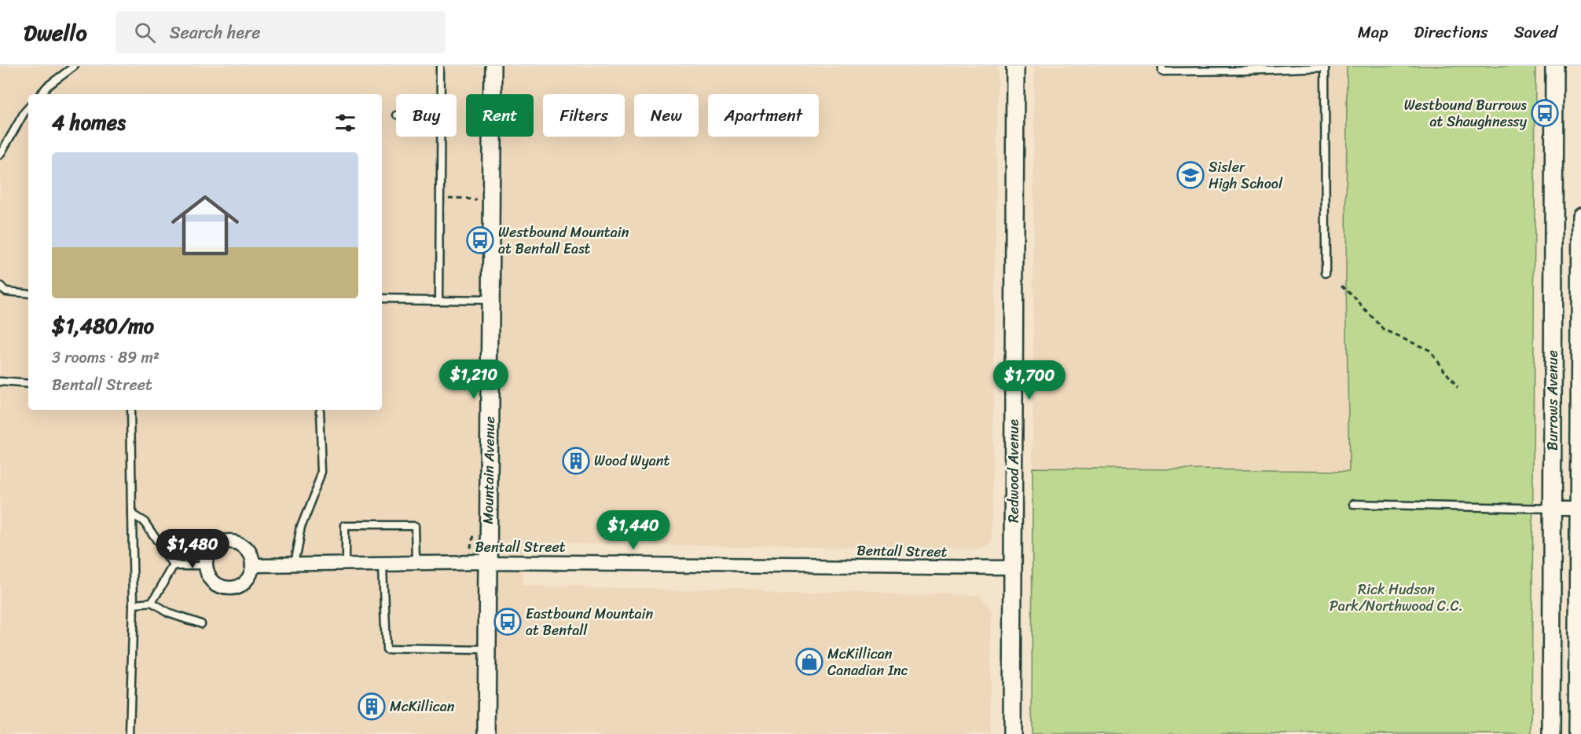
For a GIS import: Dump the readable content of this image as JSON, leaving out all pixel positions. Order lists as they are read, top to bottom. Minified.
{"streets":{"street":["Burrows Avenue","Mountain Avenue","Redwood Avenue","Bentall Street"]},"crossings":[["Mountain Avenue","Bentall Street"],["Redwood Avenue","Bentall Street"]],"parks":["Rick Hudson Park/Northwood C.C."],"places":{"bus stop":["Westbound Burrows at Shaughnessy","Westbound Mountain at Bentall East","Eastbound Mountain at Bentall"],"school or university":["Sisler High School"],"building":["Wood Wyant","McKillican"],"shop":["McKillican Canadian Inc"]},"page":{"header":"Dwello","search":"Search here","nav":["Map","Directions","Saved"],"chip":["Buy","Rent","Filters","New","Apartment"],"heading":"4 homes","list":[{"name":"$1,480/mo","note":"3 rooms · 89 m² · Bentall Street"}],"price":["$1,210","$1,700","$1,440","$1,480"]}}
